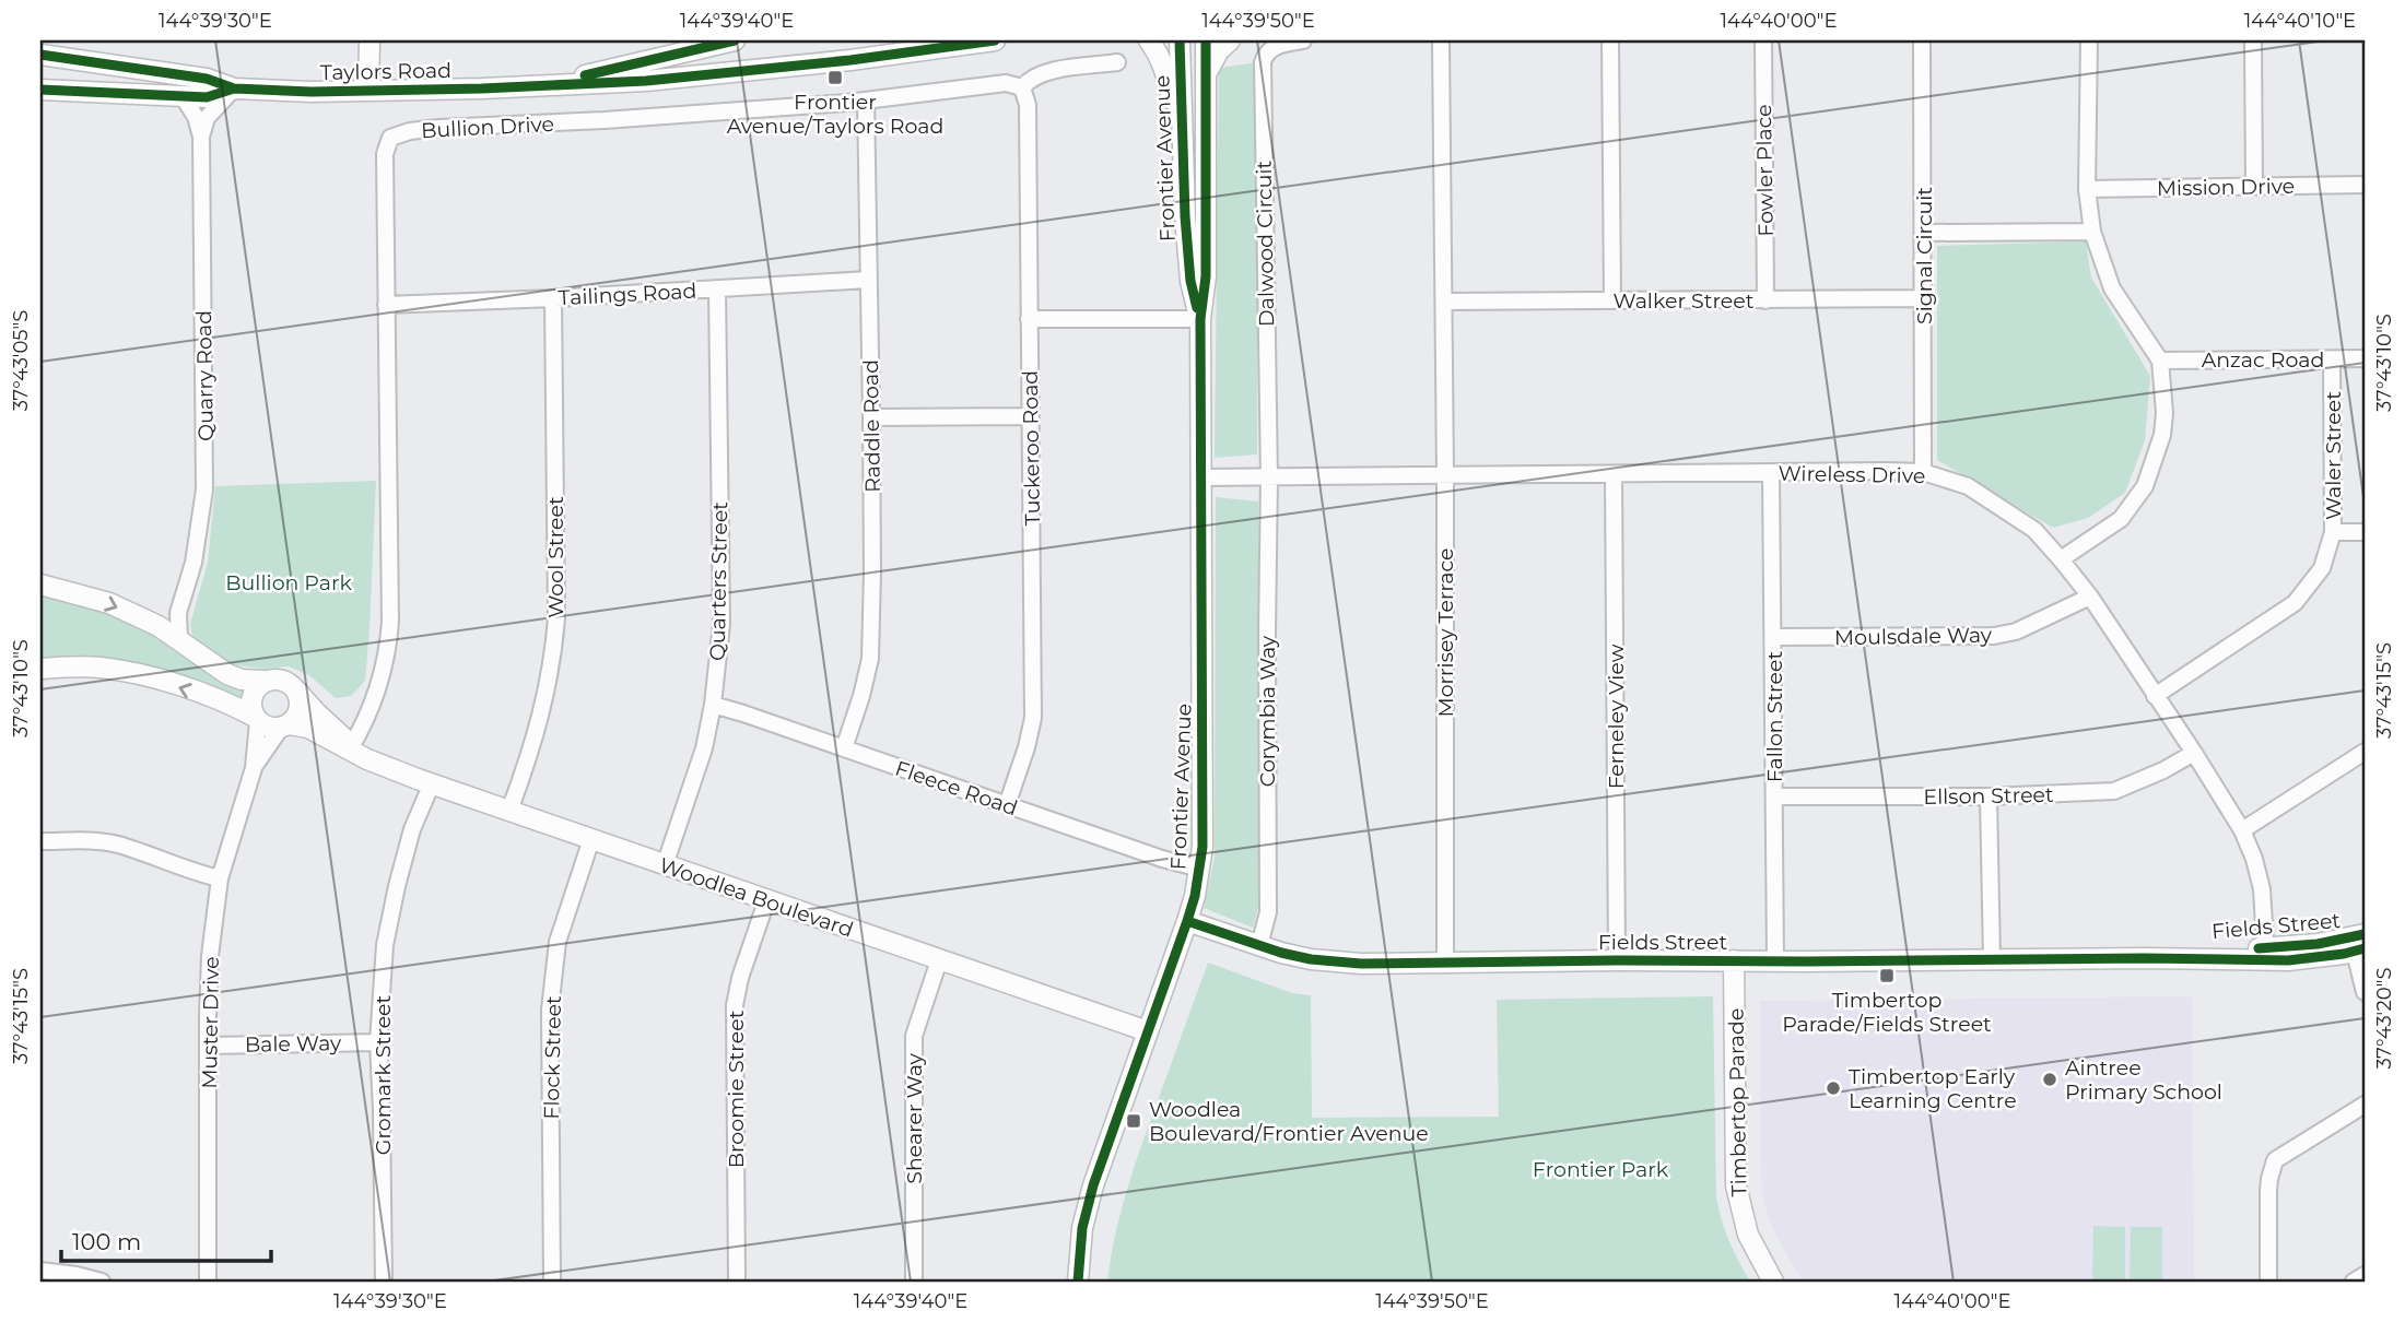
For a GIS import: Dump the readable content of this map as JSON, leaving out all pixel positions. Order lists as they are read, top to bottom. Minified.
{"streets":{"street":["Taylors Road","Bullion Drive","Frontier Avenue","Fowler Place","Mission Drive","Dalwood Circuit","Signal Circuit","Tailings Road","Walker Street","Anzac Road","Quarry Road","Raddle Road","Tuckeroo Road","Waler Street","Wireless Drive","Wool Street","Quarters Street","Morrisey Terrace","Moulsdale Way","Corymbia Way","Ferneley View","Fallon Street","Fleece Road","Ellson Street","Woodlea Boulevard","Fields Street","Muster Drive","Bale Way","Flock Street","Gromark Street","Broomie Street","Timbertop Parade","Shearer Way"]},"crossings":[["Taylors Road","Quarry Road"],["Bullion Drive","Tailings Road"],["Bullion Drive","Raddle Road"],["Bullion Drive","Tuckeroo Road"],["Bullion Drive","Woodlea Boulevard"],["Frontier Avenue","Wireless Drive"],["Frontier Avenue","Fleece Road"],["Frontier Avenue","Woodlea Boulevard"],["Frontier Avenue","Fields Street"],["Fowler Place","Walker Street"],["Dalwood Circuit","Wireless Drive"],["Dalwood Circuit","Corymbia Way"],["Signal Circuit","Walker Street"],["Signal Circuit","Wireless Drive"],["Tailings Road","Raddle Road"],["Tailings Road","Wool Street"],["Tailings Road","Quarters Street"],["Walker Street","Morrisey Terrace"],["Anzac Road","Waler Street"],["Raddle Road","Fleece Road"],["Tuckeroo Road","Fleece Road"],["Waler Street","Wireless Drive"],["Wireless Drive","Morrisey Terrace"],["Wireless Drive","Moulsdale Way"],["Wireless Drive","Corymbia Way"],["Wireless Drive","Ferneley View"],["Wireless Drive","Fallon Street"],["Wireless Drive","Ellson Street"],["Wireless Drive","Fields Street"],["Wool Street","Woodlea Boulevard"],["Quarters Street","Fleece Road"],["Quarters Street","Woodlea Boulevard"],["Morrisey Terrace","Fields Street"],["Moulsdale Way","Fallon Street"],["Corymbia Way","Fields Street"],["Ferneley View","Fields Street"],["Fallon Street","Ellson Street"],["Fallon Street","Fields Street"],["Woodlea Boulevard","Muster Drive"],["Woodlea Boulevard","Flock Street"],["Woodlea Boulevard","Gromark Street"],["Woodlea Boulevard","Broomie Street"],["Woodlea Boulevard","Shearer Way"],["Fields Street","Timbertop Parade"],["Muster Drive","Bale Way"],["Bale Way","Gromark Street"]],"parks":["Bullion Park","Frontier Park"],"places":{"transit":["Frontier Avenue/Taylors Road","Timbertop Parade/Fields Street","Woodlea Boulevard/Frontier Avenue"],"other":["Aintree Primary School","Timbertop Early Learning Centre"]},"scale_bar":"100 m","coordinates":["144°39'30\"E","144°39'40\"E","144°39'50\"E","144°40'00\"E","144°40'10\"E","37°43'05\"S","37°43'10\"S","37°43'15\"S","37°43'20\"S"]}
